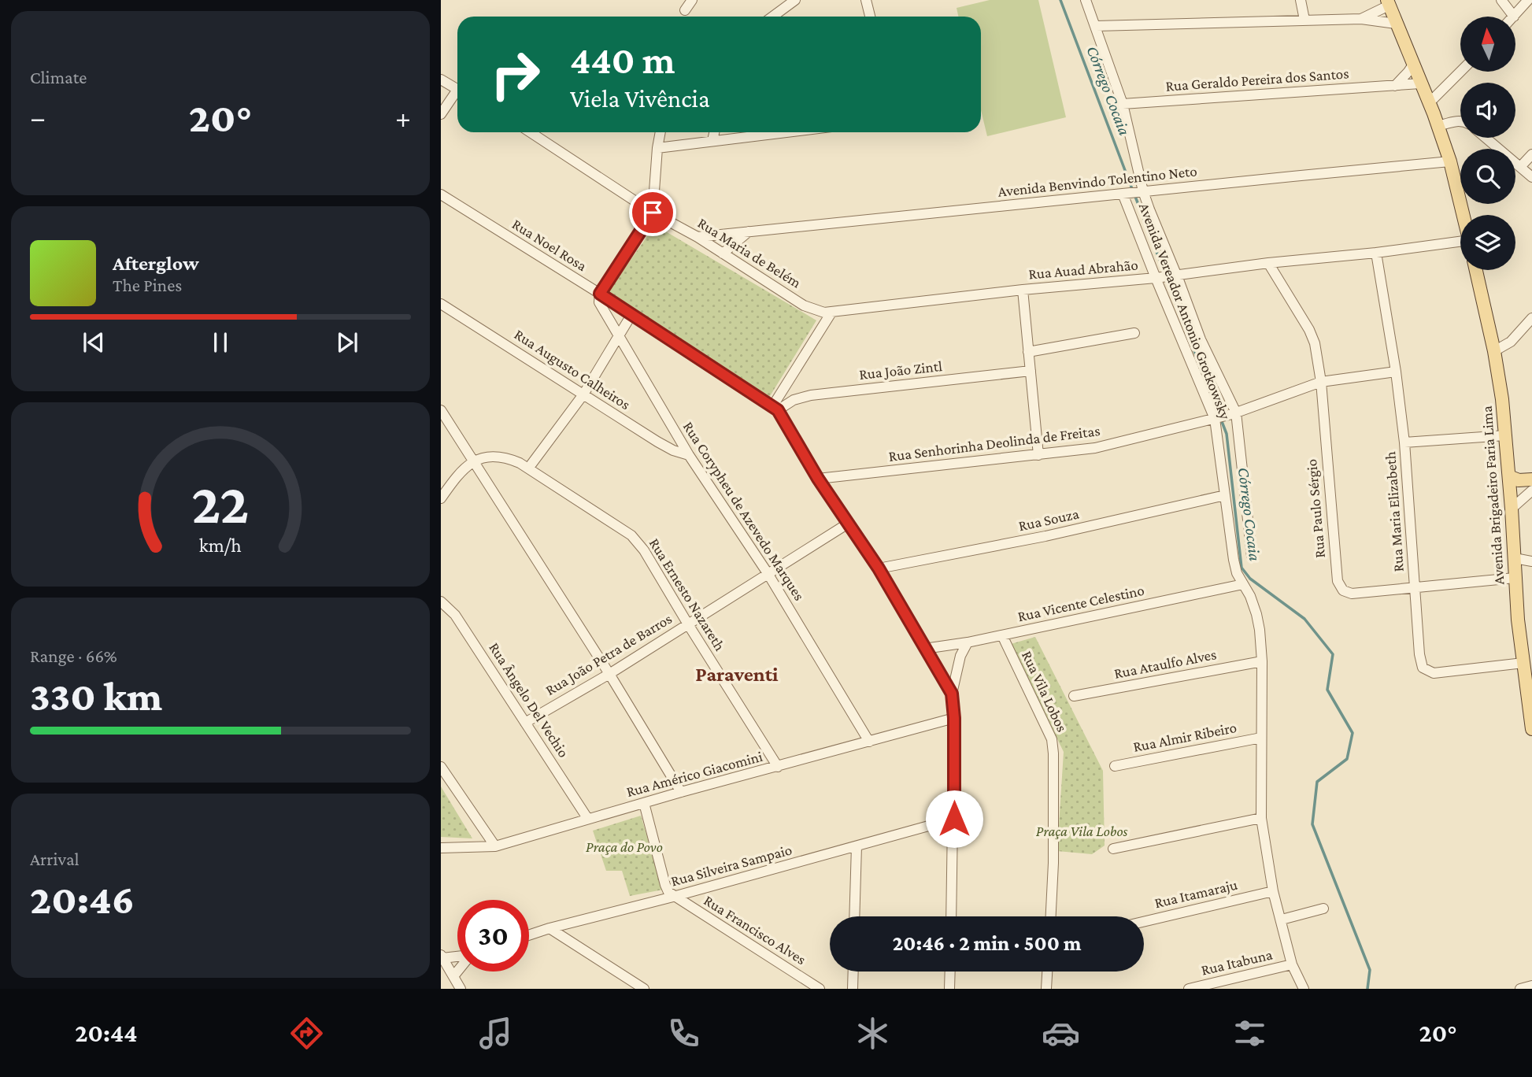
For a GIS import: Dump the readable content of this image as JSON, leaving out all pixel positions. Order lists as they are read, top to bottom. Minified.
{"streets":{"main road":["Avenida Brigadeiro Faria Lima"],"street":["Rua Geraldo Pereira dos Santos","Avenida Benvindo Tolentino Neto","Rua Noel Rosa","Rua Maria de Belém","Rua Auad Abrahão","Avenida Vereador Antonio Grotkowsky","Rua Augusto Calheiros","Rua João Zintl","Rua Senhorinha Deolinda de Freitas","Rua Paulo Sérgio","Rua Corypheu de Azevedo Marques","Rua Maria Elizabeth","Rua Souza","Rua Ernesto Nazareth","Rua Vicente Celestino","Rua João Petra de Barros","Rua Ataulfo Alves","Rua Vila Lobos","Rua Ângelo Del Vechio","Rua Almir Ribeiro","Rua Américo Giacomini","Rua Silveira Sampaio","Rua Itamaraju","Rua Francisco Alves","Rua Itabuna"]},"crossings":[["Rua Geraldo Pereira dos Santos","Avenida Vereador Antonio Grotkowsky"],["Avenida Benvindo Tolentino Neto","Rua Maria de Belém"],["Avenida Benvindo Tolentino Neto","Avenida Vereador Antonio Grotkowsky"],["Rua Noel Rosa","Rua João Zintl"],["Rua Noel Rosa","Rua Senhorinha Deolinda de Freitas"],["Rua Noel Rosa","Rua Corypheu de Azevedo Marques"],["Rua Noel Rosa","Rua Souza"],["Rua Noel Rosa","Rua Vicente Celestino"],["Rua Noel Rosa","Rua João Petra de Barros"],["Rua Noel Rosa","Rua Américo Giacomini"],["Rua Noel Rosa","Rua Silveira Sampaio"],["Rua Maria de Belém","Rua Auad Abrahão"],["Rua Auad Abrahão","Avenida Vereador Antonio Grotkowsky"],["Rua Auad Abrahão","Rua Paulo Sérgio"],["Rua Auad Abrahão","Rua Maria Elizabeth"],["Avenida Vereador Antonio Grotkowsky","Rua Senhorinha Deolinda de Freitas"],["Avenida Vereador Antonio Grotkowsky","Rua Souza"],["Avenida Vereador Antonio Grotkowsky","Rua Vicente Celestino"],["Avenida Vereador Antonio Grotkowsky","Rua Ataulfo Alves"],["Avenida Vereador Antonio Grotkowsky","Rua Almir Ribeiro"],["Avenida Vereador Antonio Grotkowsky","Rua Itamaraju"],["Avenida Vereador Antonio Grotkowsky","Rua Itabuna"],["Rua Augusto Calheiros","Rua Corypheu de Azevedo Marques"],["Rua Senhorinha Deolinda de Freitas","Rua Paulo Sérgio"],["Rua Senhorinha Deolinda de Freitas","Rua Maria Elizabeth"],["Avenida Brigadeiro Faria Lima","Rua Paulo Sérgio"],["Avenida Brigadeiro Faria Lima","Rua Maria Elizabeth"],["Rua Paulo Sérgio","Rua Maria Elizabeth"],["Rua Corypheu de Azevedo Marques","Rua João Petra de Barros"],["Rua Corypheu de Azevedo Marques","Rua Américo Giacomini"],["Rua Ernesto Nazareth","Rua João Petra de Barros"],["Rua Ernesto Nazareth","Rua Américo Giacomini"],["Rua Vicente Celestino","Rua Vila Lobos"],["Rua João Petra de Barros","Rua Ângelo Del Vechio"],["Rua Ângelo Del Vechio","Rua Américo Giacomini"],["Rua Silveira Sampaio","Rua Francisco Alves"]],"districts":["Paraventi"],"water":["Córrego Cocaia"],"parks":["Praça Vila Lobos","Praça do Povo"],"north":"top","page":{"tile":["Climate",["Range · 66%","330 km"],["Arrival","20:46"]],"turn":["440 m","Viela Vivência"],"heat":["−","20°","+"],"song":["Afterglow","The Pines"],"limit":"30","trip":"20:46 · 2 min · 500 m","tabs":["20:44","20°"],"gauge":["22","km/h"]}}
